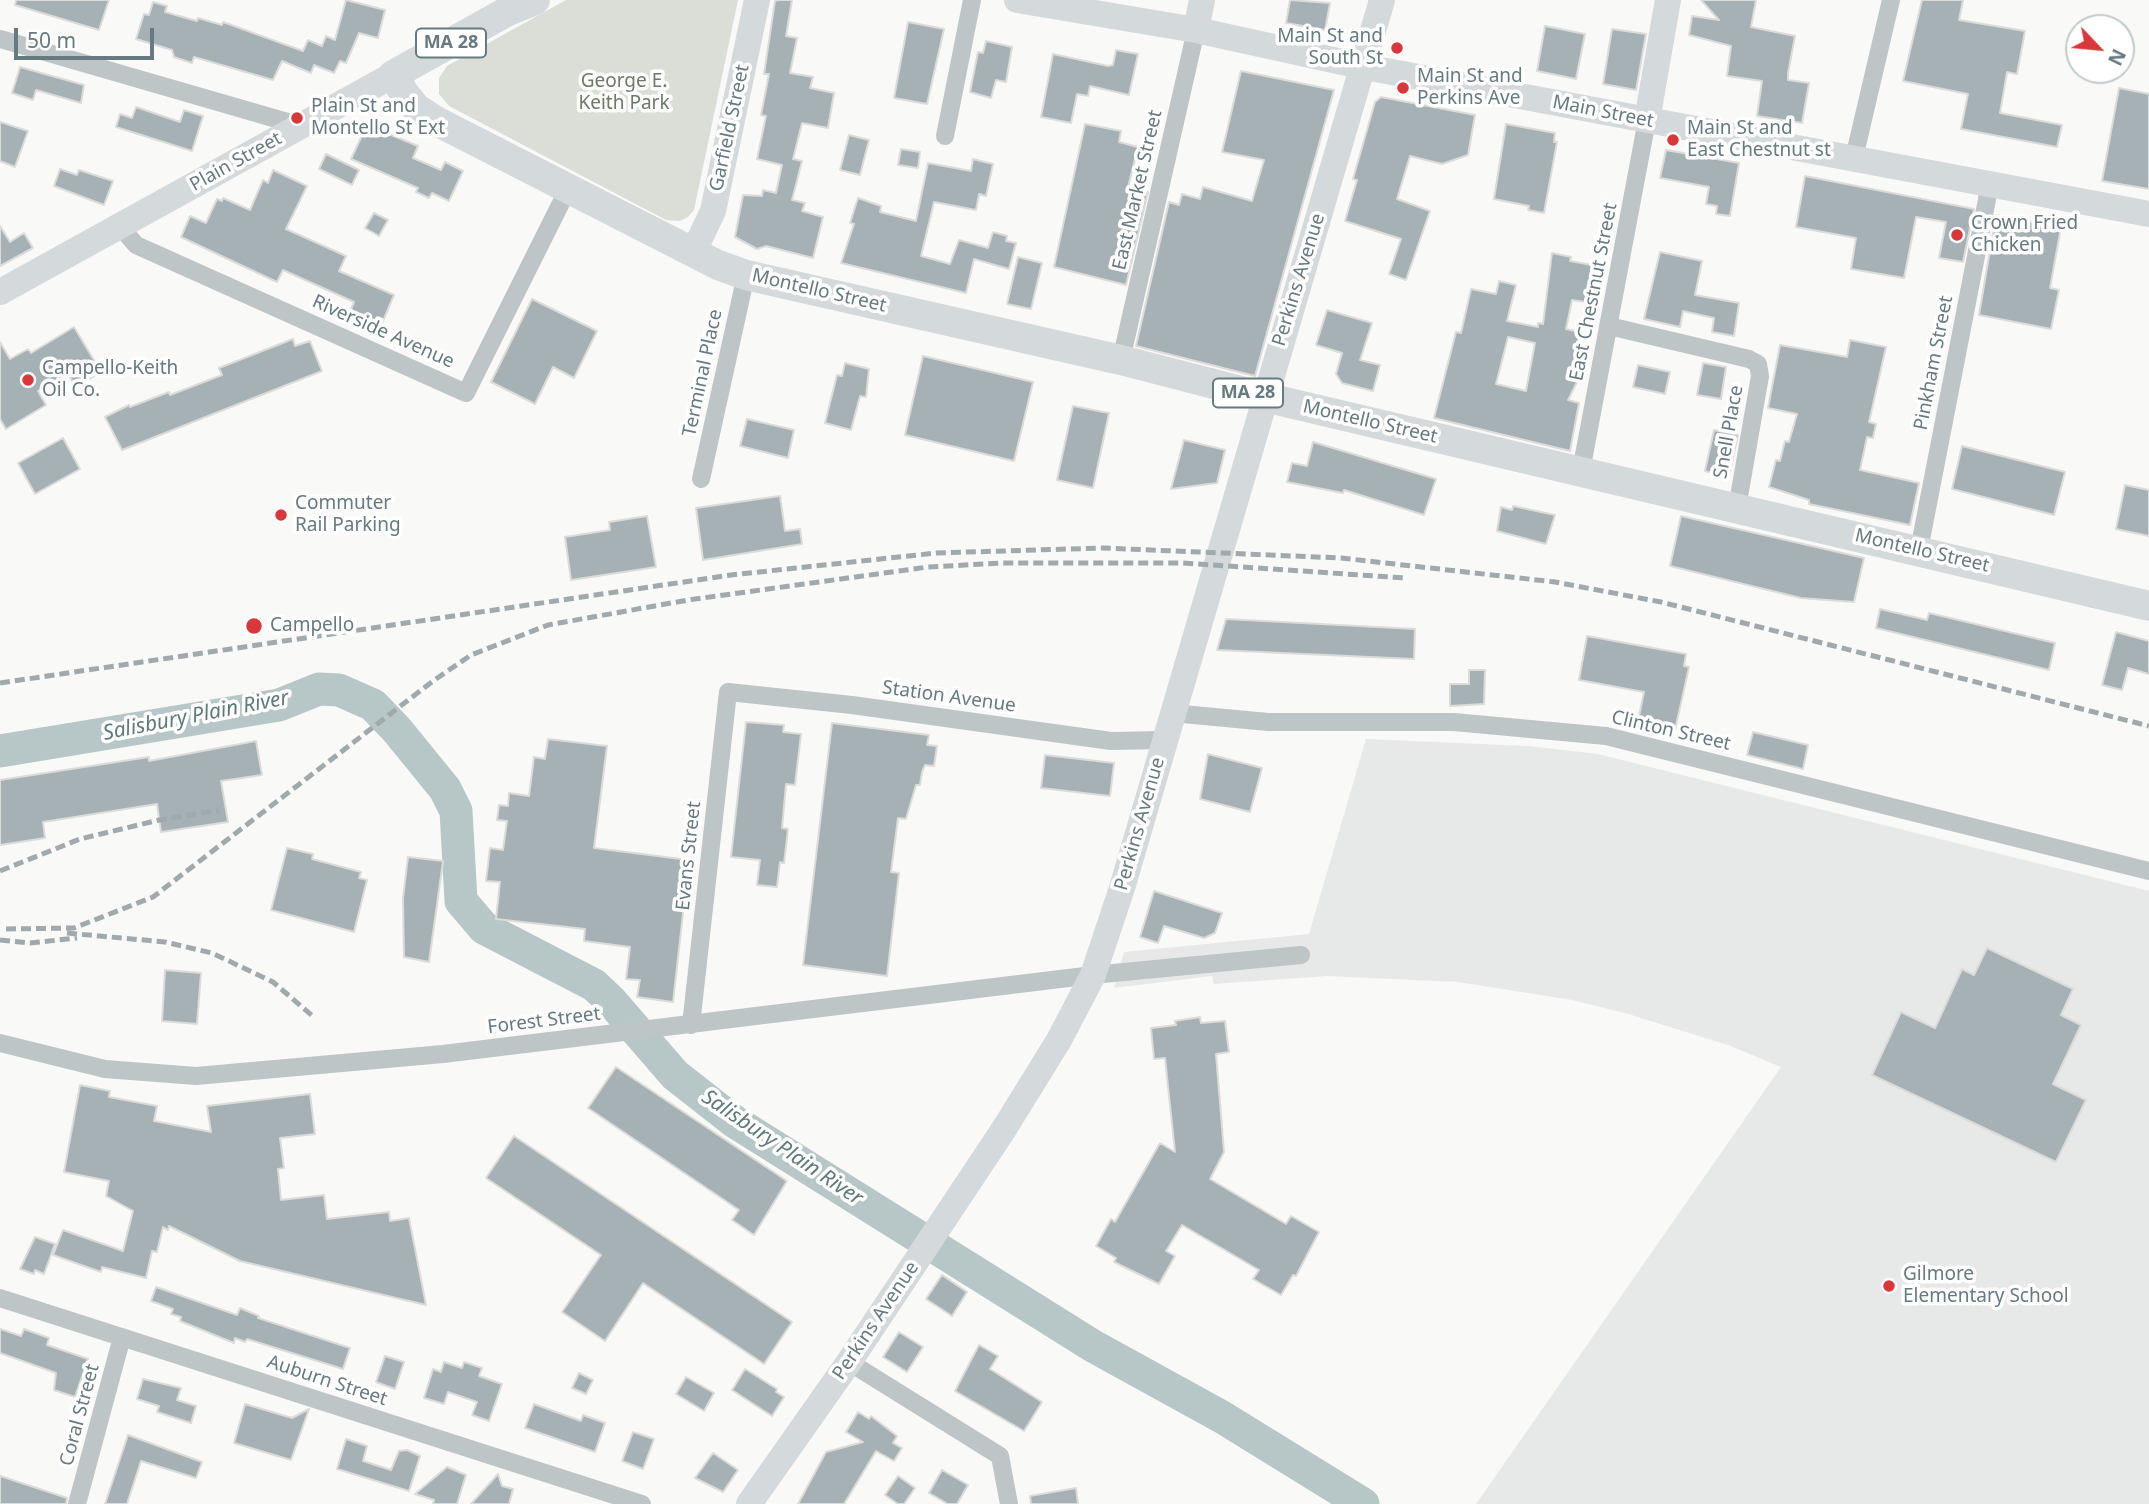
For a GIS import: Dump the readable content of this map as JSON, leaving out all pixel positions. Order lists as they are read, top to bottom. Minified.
{"streets":{"main road":["MA 28","Main Street","Garfield Street","Plain Street","Perkins Avenue","Montello Street"],"street":["East Market Street","East Chestnut Street","Riverside Avenue","Pinkham Street","Terminal Place","Snell Place","Station Avenue","Clinton Street","Evans Street","Forest Street","Auburn Street","Coral Street"]},"crossings":[["Main Street","East Market Street"],["Main Street","Perkins Avenue"],["Main Street","East Chestnut Street"],["Main Street","Pinkham Street"],["Garfield Street","Montello Street"],["Plain Street","Montello Street"],["Plain Street","Riverside Avenue"],["East Market Street","Montello Street"],["Perkins Avenue","Montello Street"],["Perkins Avenue","Station Avenue"],["Perkins Avenue","Clinton Street"],["Perkins Avenue","Forest Street"],["Montello Street","East Chestnut Street"],["Montello Street","Riverside Avenue"],["Montello Street","Pinkham Street"],["Montello Street","Terminal Place"],["Montello Street","Snell Place"],["East Chestnut Street","Snell Place"],["Station Avenue","Evans Street"],["Evans Street","Forest Street"],["Auburn Street","Coral Street"]],"water":["Salisbury Plain River"],"parks":["George E. Keith Park"],"places":["Main St and South St","Main St and Perkins Ave","Plain St and Montello St Ext","Main St and East Chestnut st","Crown Fried Chicken","Campello-Keith Oil Co.","Commuter Rail Parking","Campello","Gilmore Elementary School"],"scale_bar":"50 m","north":"bottom right"}
